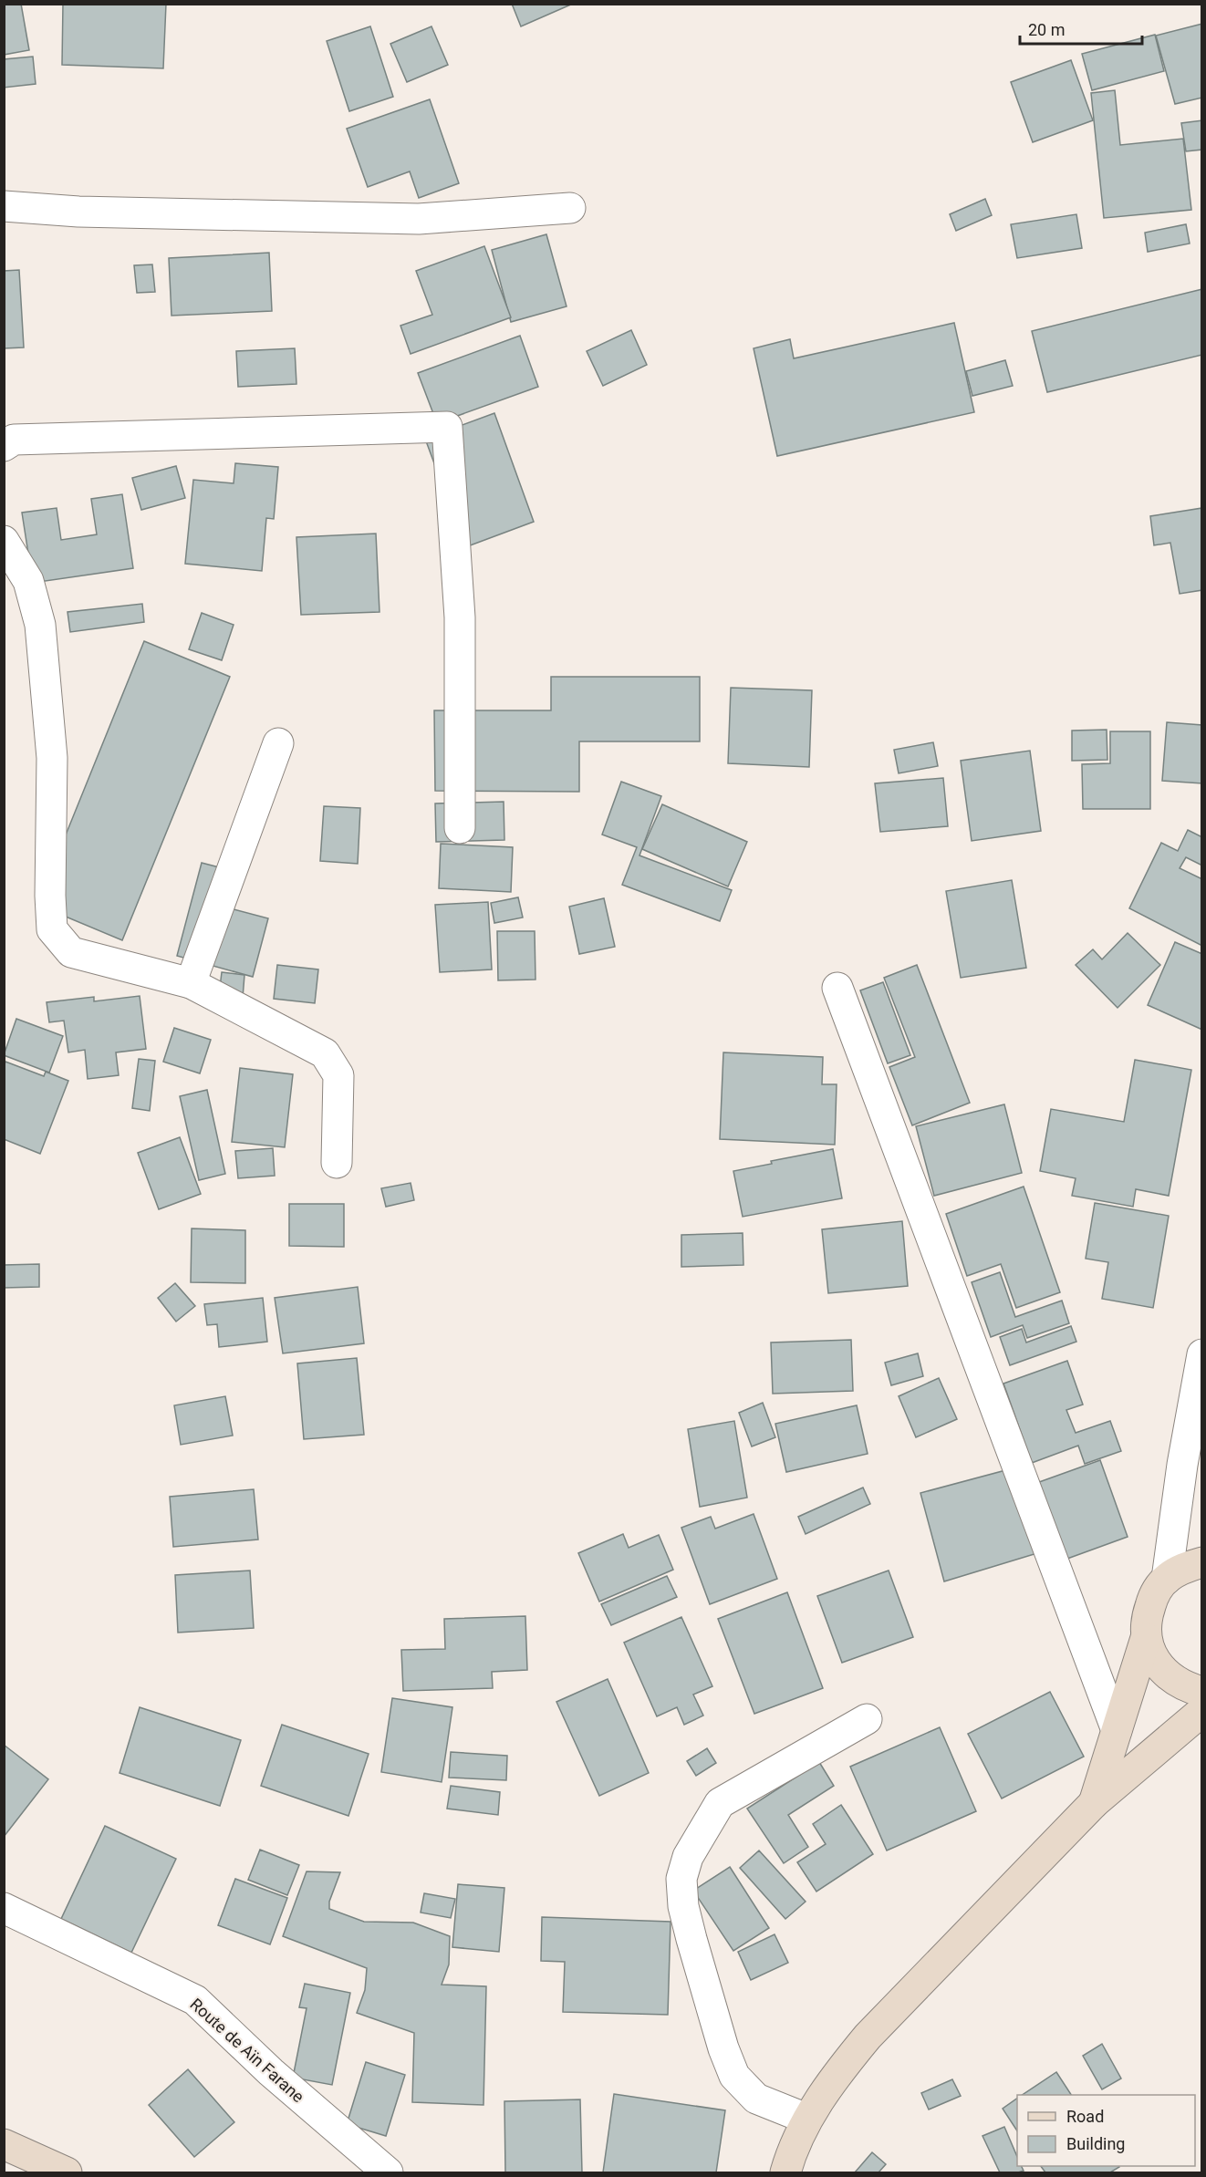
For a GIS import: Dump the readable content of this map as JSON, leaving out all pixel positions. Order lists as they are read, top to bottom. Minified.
{"streets":{"street":["Route de Aïn Farane"]},"legend":["Road","Building"],"scale_bar":"20 m"}
